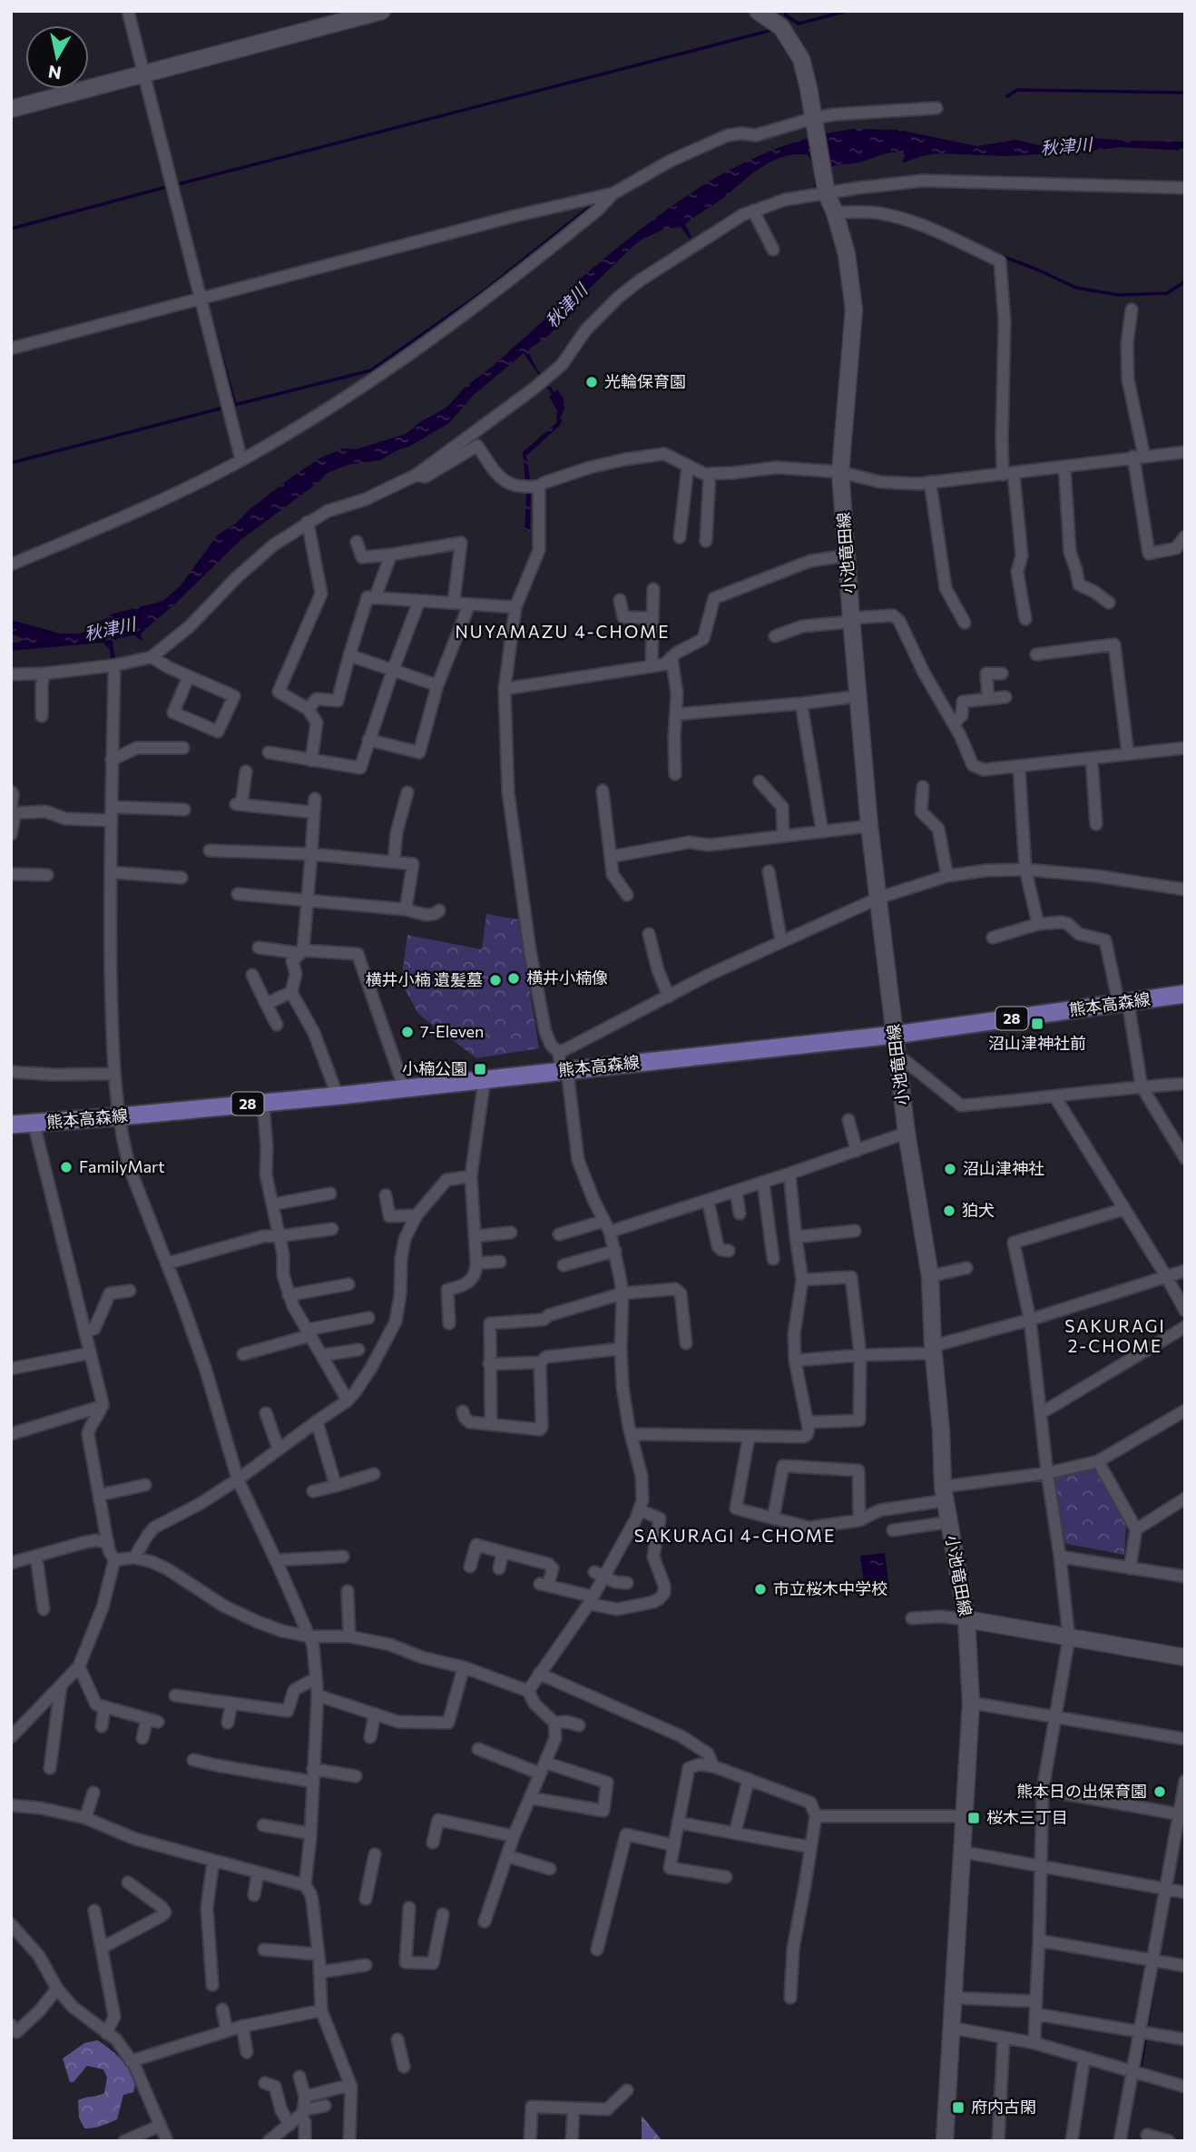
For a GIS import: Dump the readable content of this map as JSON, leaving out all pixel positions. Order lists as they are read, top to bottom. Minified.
{"streets":{"main road":["小池竜田線","熊本高森線","28"]},"crossings":[["小池竜田線","熊本高森線"]],"districts":["NUYAMAZU 4-CHOME","SAKURAGI 2-CHOME","SAKURAGI 4-CHOME"],"water":["秋津川"],"places":{"other":["光輪保育園","横井小楠像","横井小楠 遺髪墓","7-Eleven","FamilyMart","沼山津神社","狛犬","市立桜木中学校","熊本日の出保育園"],"transit":["沼山津神社前","小楠公園","桜木三丁目","府内古閑"]},"north":"bottom"}
